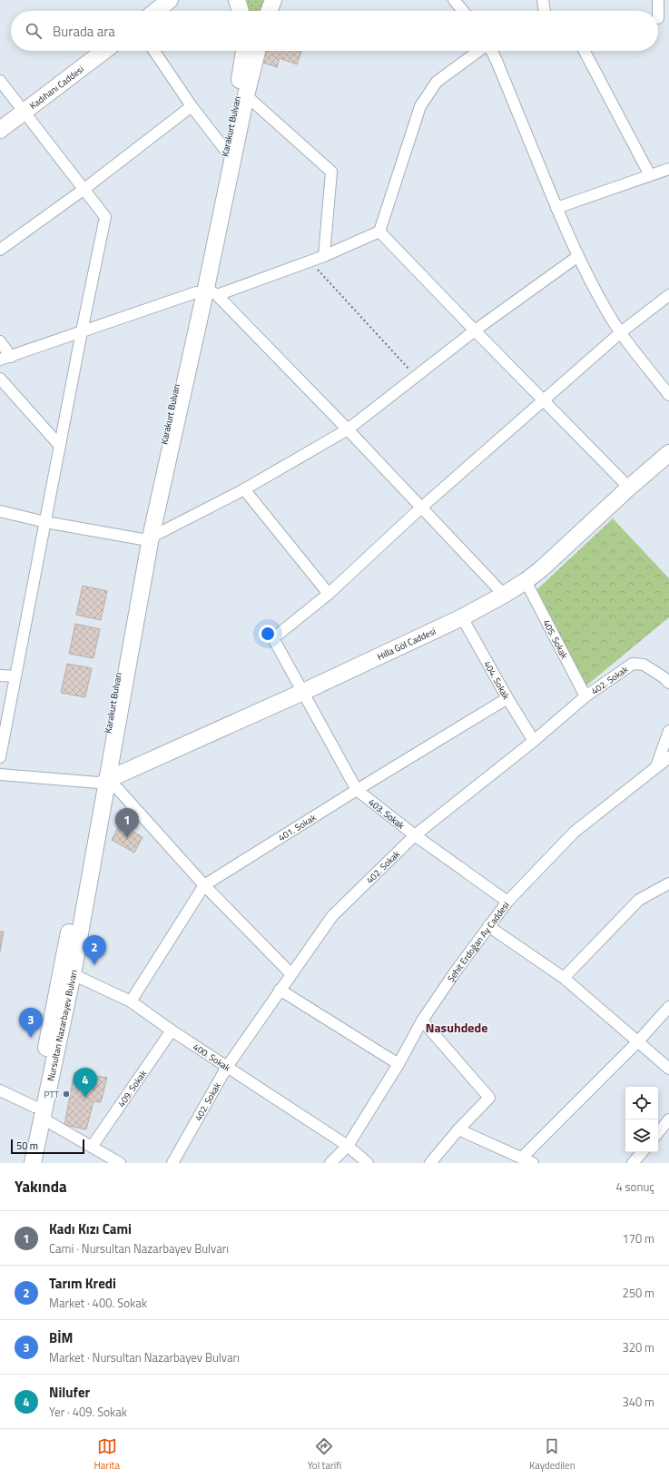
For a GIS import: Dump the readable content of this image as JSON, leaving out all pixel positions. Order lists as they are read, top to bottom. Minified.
{"streets":{"main road":["Kadıhanı Caddesi","Karakurt Bulvarı","Hılla Göl Caddesi","Nursultan Nazarbayev Bulvarı"],"street":["405. Sokak","404. Sokak","402. Sokak","403. Sokak","401. Sokak","Şehit Erdoğan Ay Caddesi","400. Sokak","409. Sokak"]},"crossings":[["Karakurt Bulvarı","Hılla Göl Caddesi"],["Karakurt Bulvarı","Nursultan Nazarbayev Bulvarı"],["405. Sokak","Hılla Göl Caddesi"],["405. Sokak","402. Sokak"],["Hılla Göl Caddesi","404. Sokak"],["Hılla Göl Caddesi","403. Sokak"],["Hılla Göl Caddesi","Nursultan Nazarbayev Bulvarı"],["404. Sokak","402. Sokak"],["404. Sokak","401. Sokak"],["402. Sokak","403. Sokak"],["402. Sokak","400. Sokak"],["403. Sokak","401. Sokak"],["403. Sokak","Şehit Erdoğan Ay Caddesi"],["401. Sokak","400. Sokak"],["Şehit Erdoğan Ay Caddesi","400. Sokak"],["Nursultan Nazarbayev Bulvarı","400. Sokak"],["400. Sokak","409. Sokak"]],"districts":["Nasuhdede"],"places":["PTT"],"scale_bar":"50 m","page":{"search":"Burada ara","pins":["1","2","3","4"],"scale":"50 m","heading":["Yakında","4 sonuç"],"list":[{"mark":"1","name":"Kadı Kızı Cami","note":"Cami · Nursultan Nazarbayev Bulvarı","value":"170 m"},{"mark":"2","name":"Tarım Kredi","note":"Market · 400. Sokak","value":"250 m"},{"mark":"3","name":"BİM","note":"Market · Nursultan Nazarbayev Bulvarı","value":"320 m"},{"mark":"4","name":"Nilufer","note":"Yer · 409. Sokak","value":"340 m"}],"nav":["Harita","Yol tarifi","Kaydedilen"]}}
